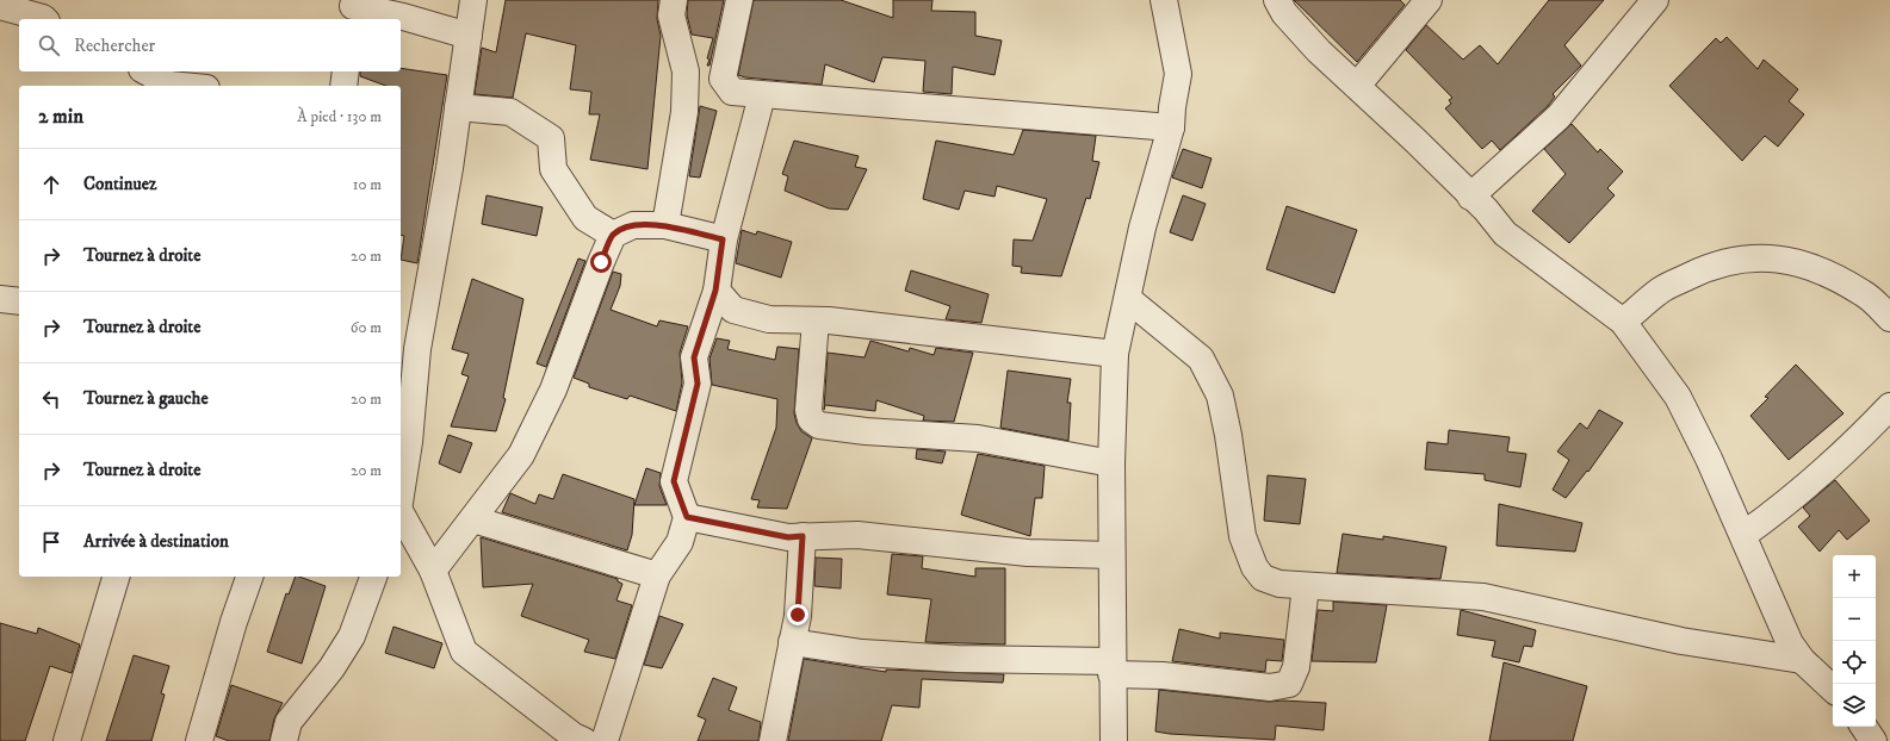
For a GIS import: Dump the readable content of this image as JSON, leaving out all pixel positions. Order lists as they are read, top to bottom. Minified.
{"page":{"search":"Rechercher","heading":["2 min","À pied · 130 m"],"list":[["Continuez","10 m"],["Tournez à droite","20 m"],["Tournez à droite","60 m"],["Tournez à gauche","20 m"],["Tournez à droite","20 m"],"Arrivée à destination"],"map_buttons":["+","−"]}}
